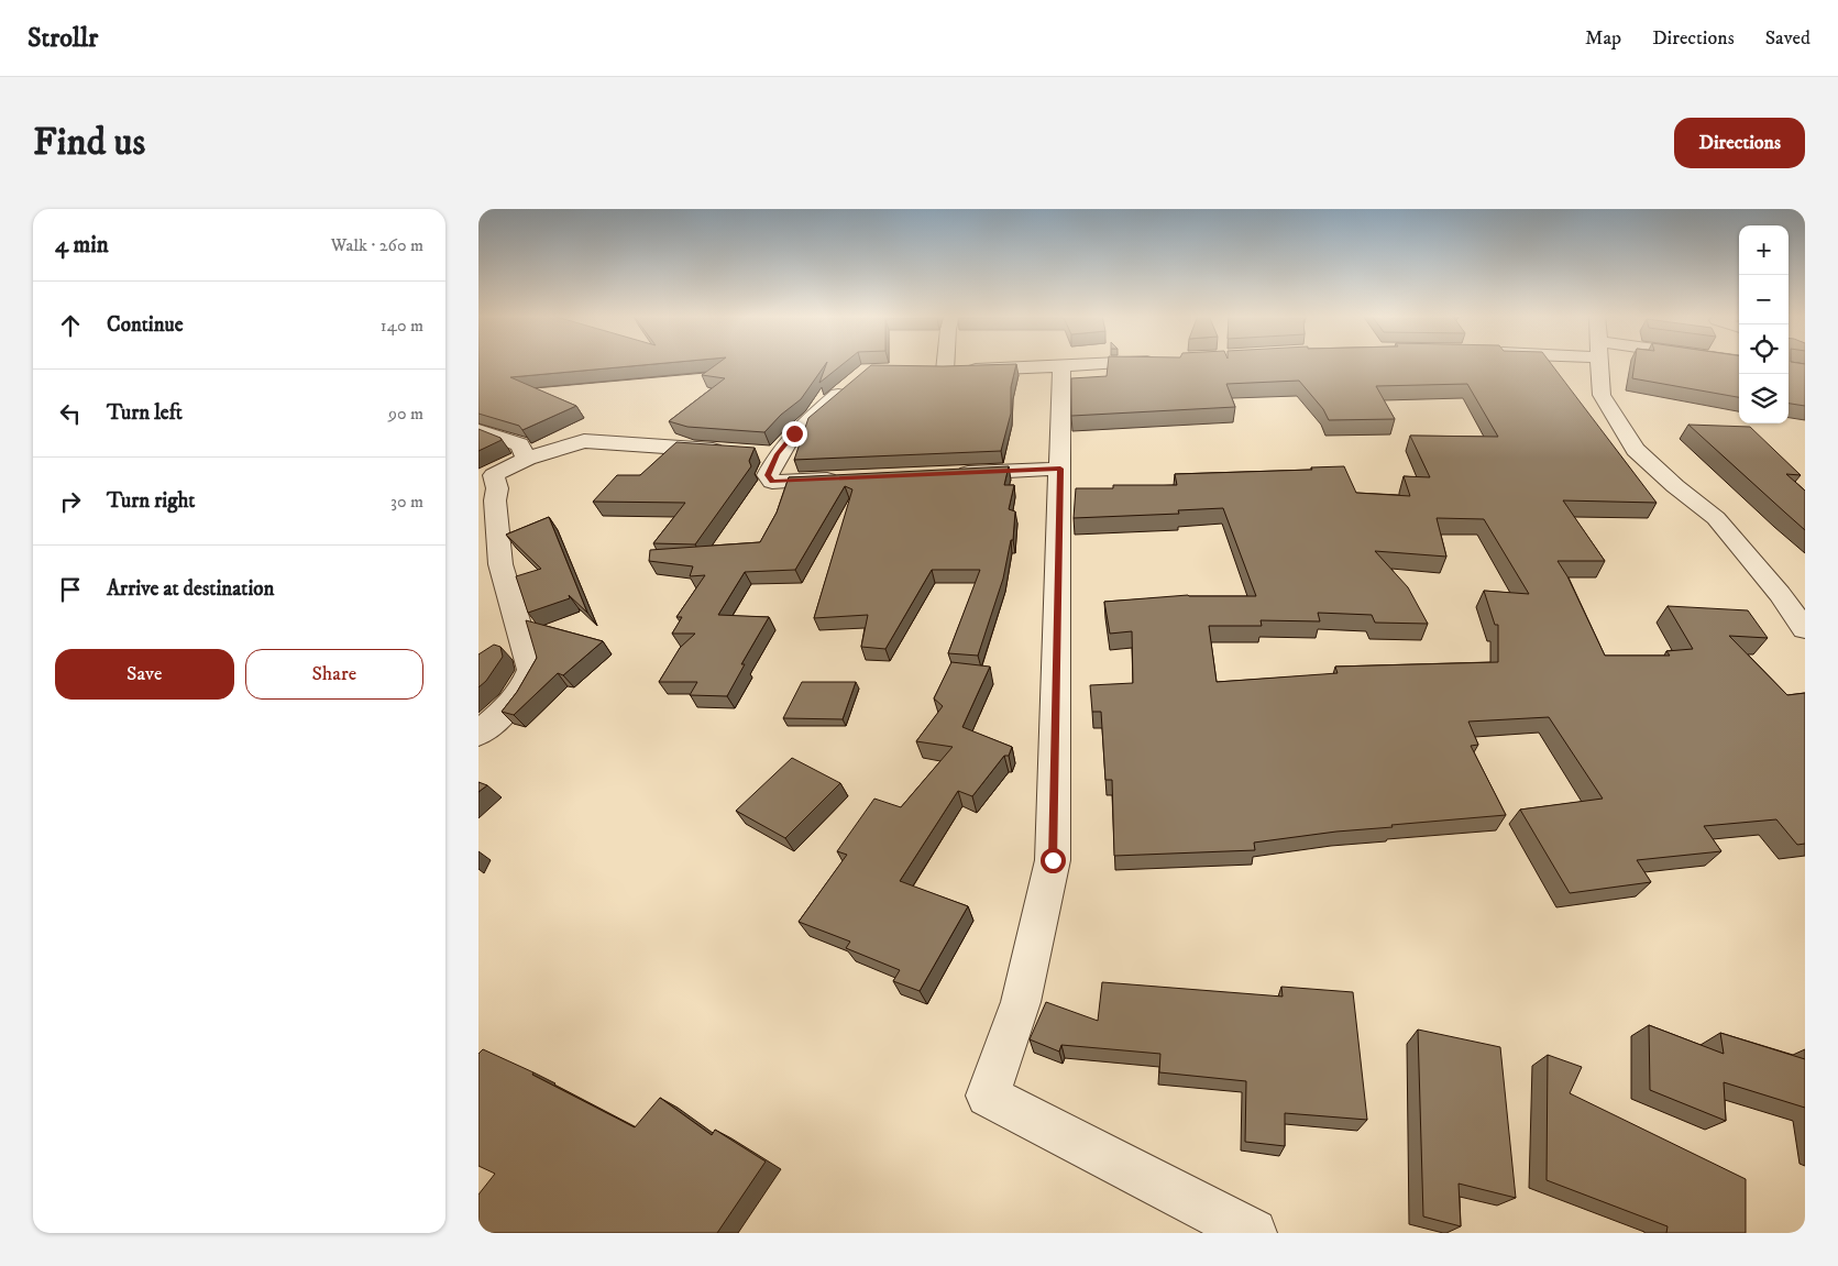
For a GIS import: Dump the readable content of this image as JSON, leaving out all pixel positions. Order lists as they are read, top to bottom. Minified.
{"page":{"header":"Strollr","nav":["Map","Directions","Saved"],"buttons":["Directions",["Save","Share"]],"title":"Find us","heading":["4 min","Walk · 260 m"],"map_buttons":["+","−"],"list":[["Continue","140 m"],["Turn left","90 m"],["Turn right","30 m"],"Arrive at destination"]}}
